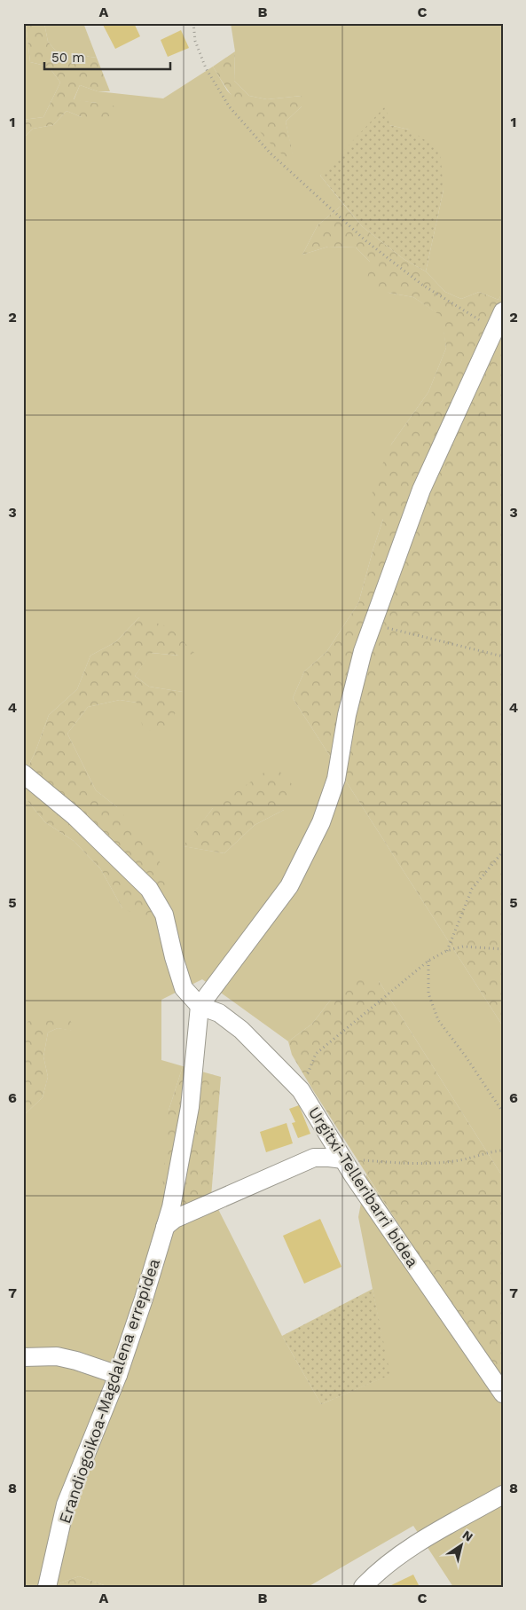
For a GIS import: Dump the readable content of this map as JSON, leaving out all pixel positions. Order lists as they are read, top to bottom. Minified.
{"streets":{"street":["Urgitxi-Telleribarri bidea","Erandiogoikoa-Magdalena errepidea"]},"crossings":[["Urgitxi-Telleribarri bidea","Erandiogoikoa-Magdalena errepidea"]],"scale_bar":"50 m","north":"top right","grid":{"columns":["A","B","C"],"rows":["1","2","3","4","5","6","7","8"]}}
